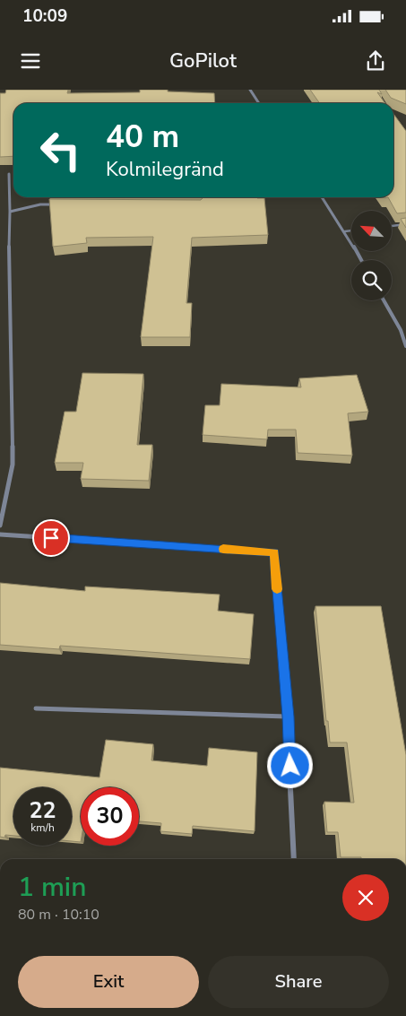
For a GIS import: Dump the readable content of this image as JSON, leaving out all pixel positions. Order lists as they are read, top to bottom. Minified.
{"north":"top left","page":{"status":"10:09","header":"GoPilot","turn":["40 m","Kolmilegränd"],"speed":"22 km/h","limit":"30","heading":["1 min","80 m · 10:10"],"buttons":["Exit","Share"]}}
